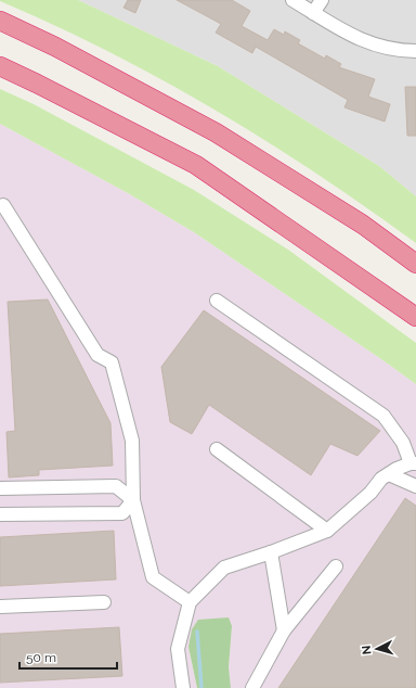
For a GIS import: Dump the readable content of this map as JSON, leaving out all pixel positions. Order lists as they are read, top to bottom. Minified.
{"scale_bar":"50 m","north":"left"}
